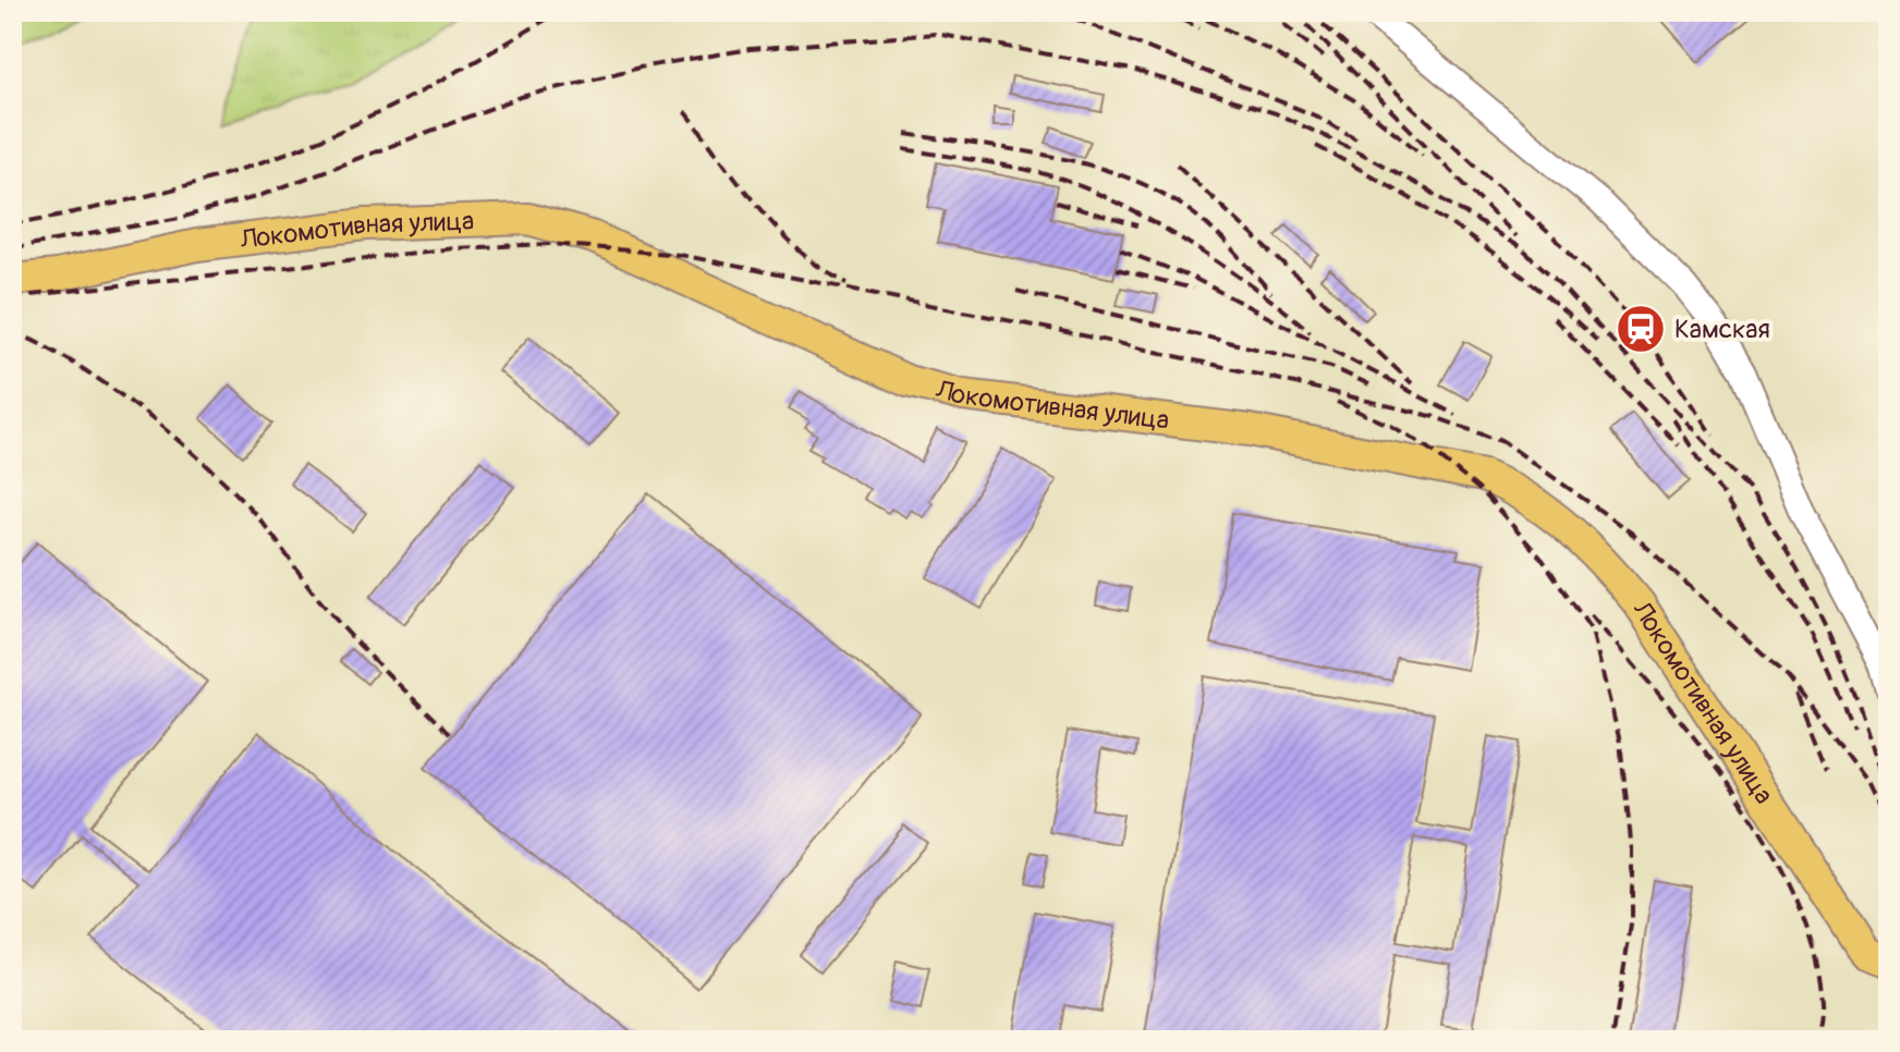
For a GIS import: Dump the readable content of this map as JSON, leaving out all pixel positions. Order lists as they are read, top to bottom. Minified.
{"streets":{"main road":["Локомотивная улица"]},"places":{"station":["Камская"]}}
